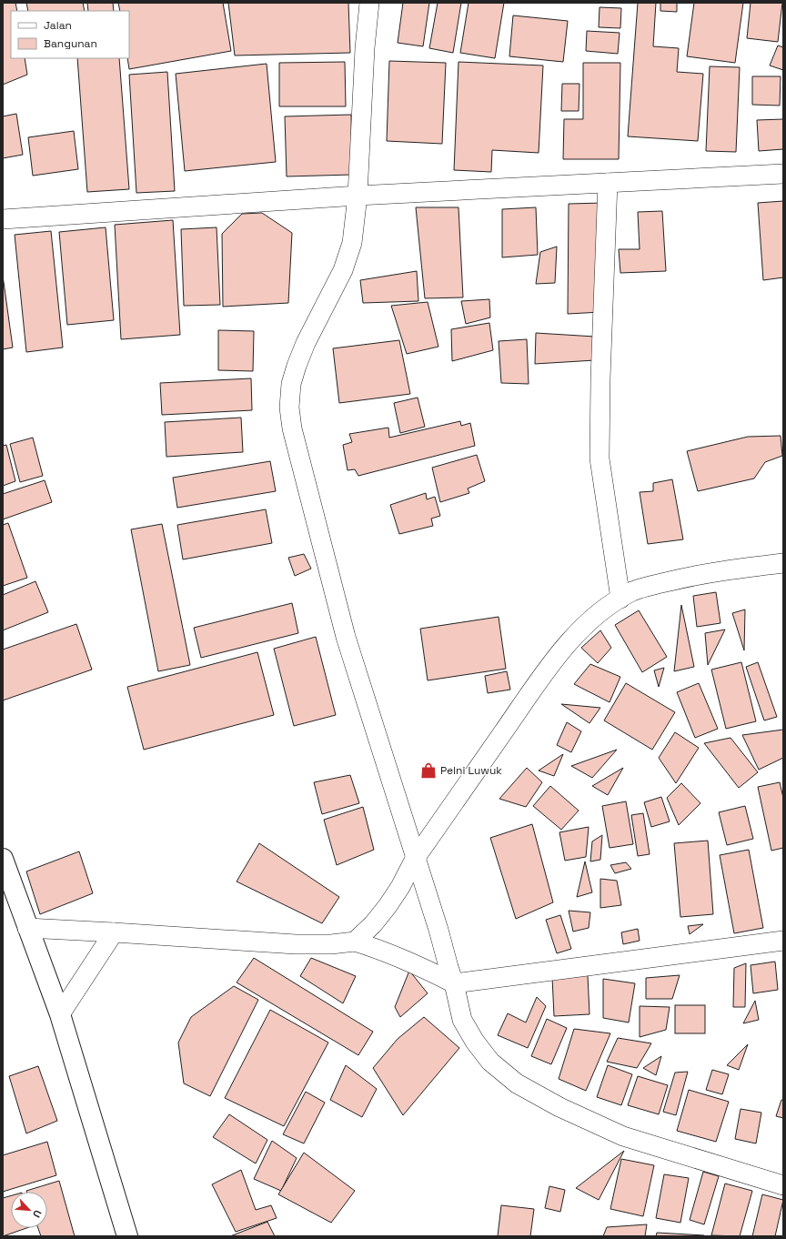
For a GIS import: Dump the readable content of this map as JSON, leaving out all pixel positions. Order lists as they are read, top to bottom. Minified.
{"places":{"shop":["Pelni Luwuk"]},"legend":["Jalan","Bangunan"],"north":"bottom right"}
